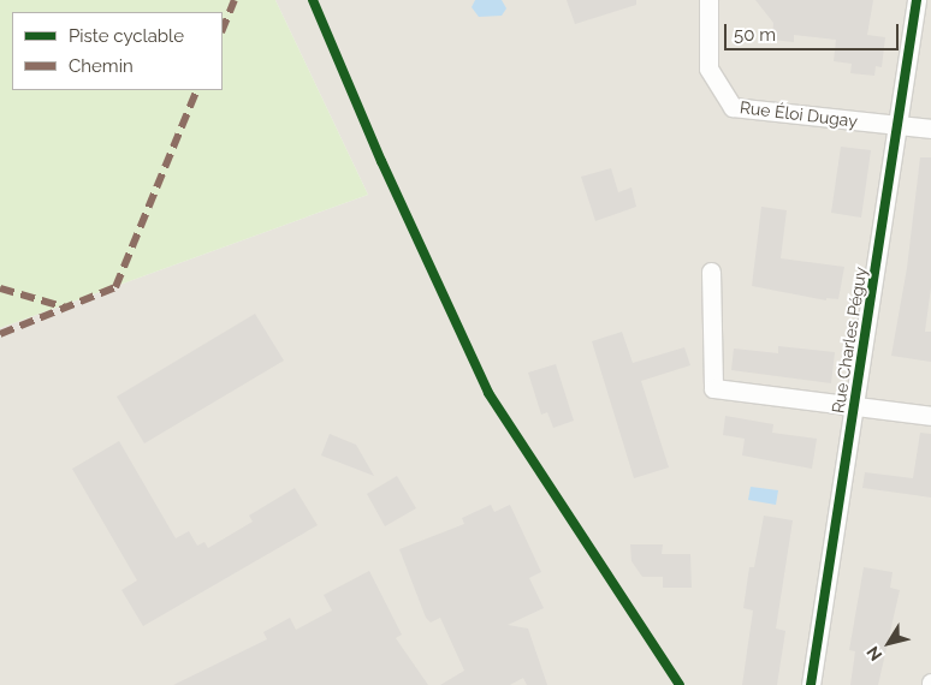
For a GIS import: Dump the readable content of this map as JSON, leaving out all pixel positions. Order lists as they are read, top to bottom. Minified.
{"streets":{"street":["Rue Éloi Dugay","Rue Charles Péguy"]},"crossings":[["Rue Éloi Dugay","Rue Charles Péguy"]],"legend":["Piste cyclable","Chemin"],"scale_bar":"50 m","north":"bottom left"}
